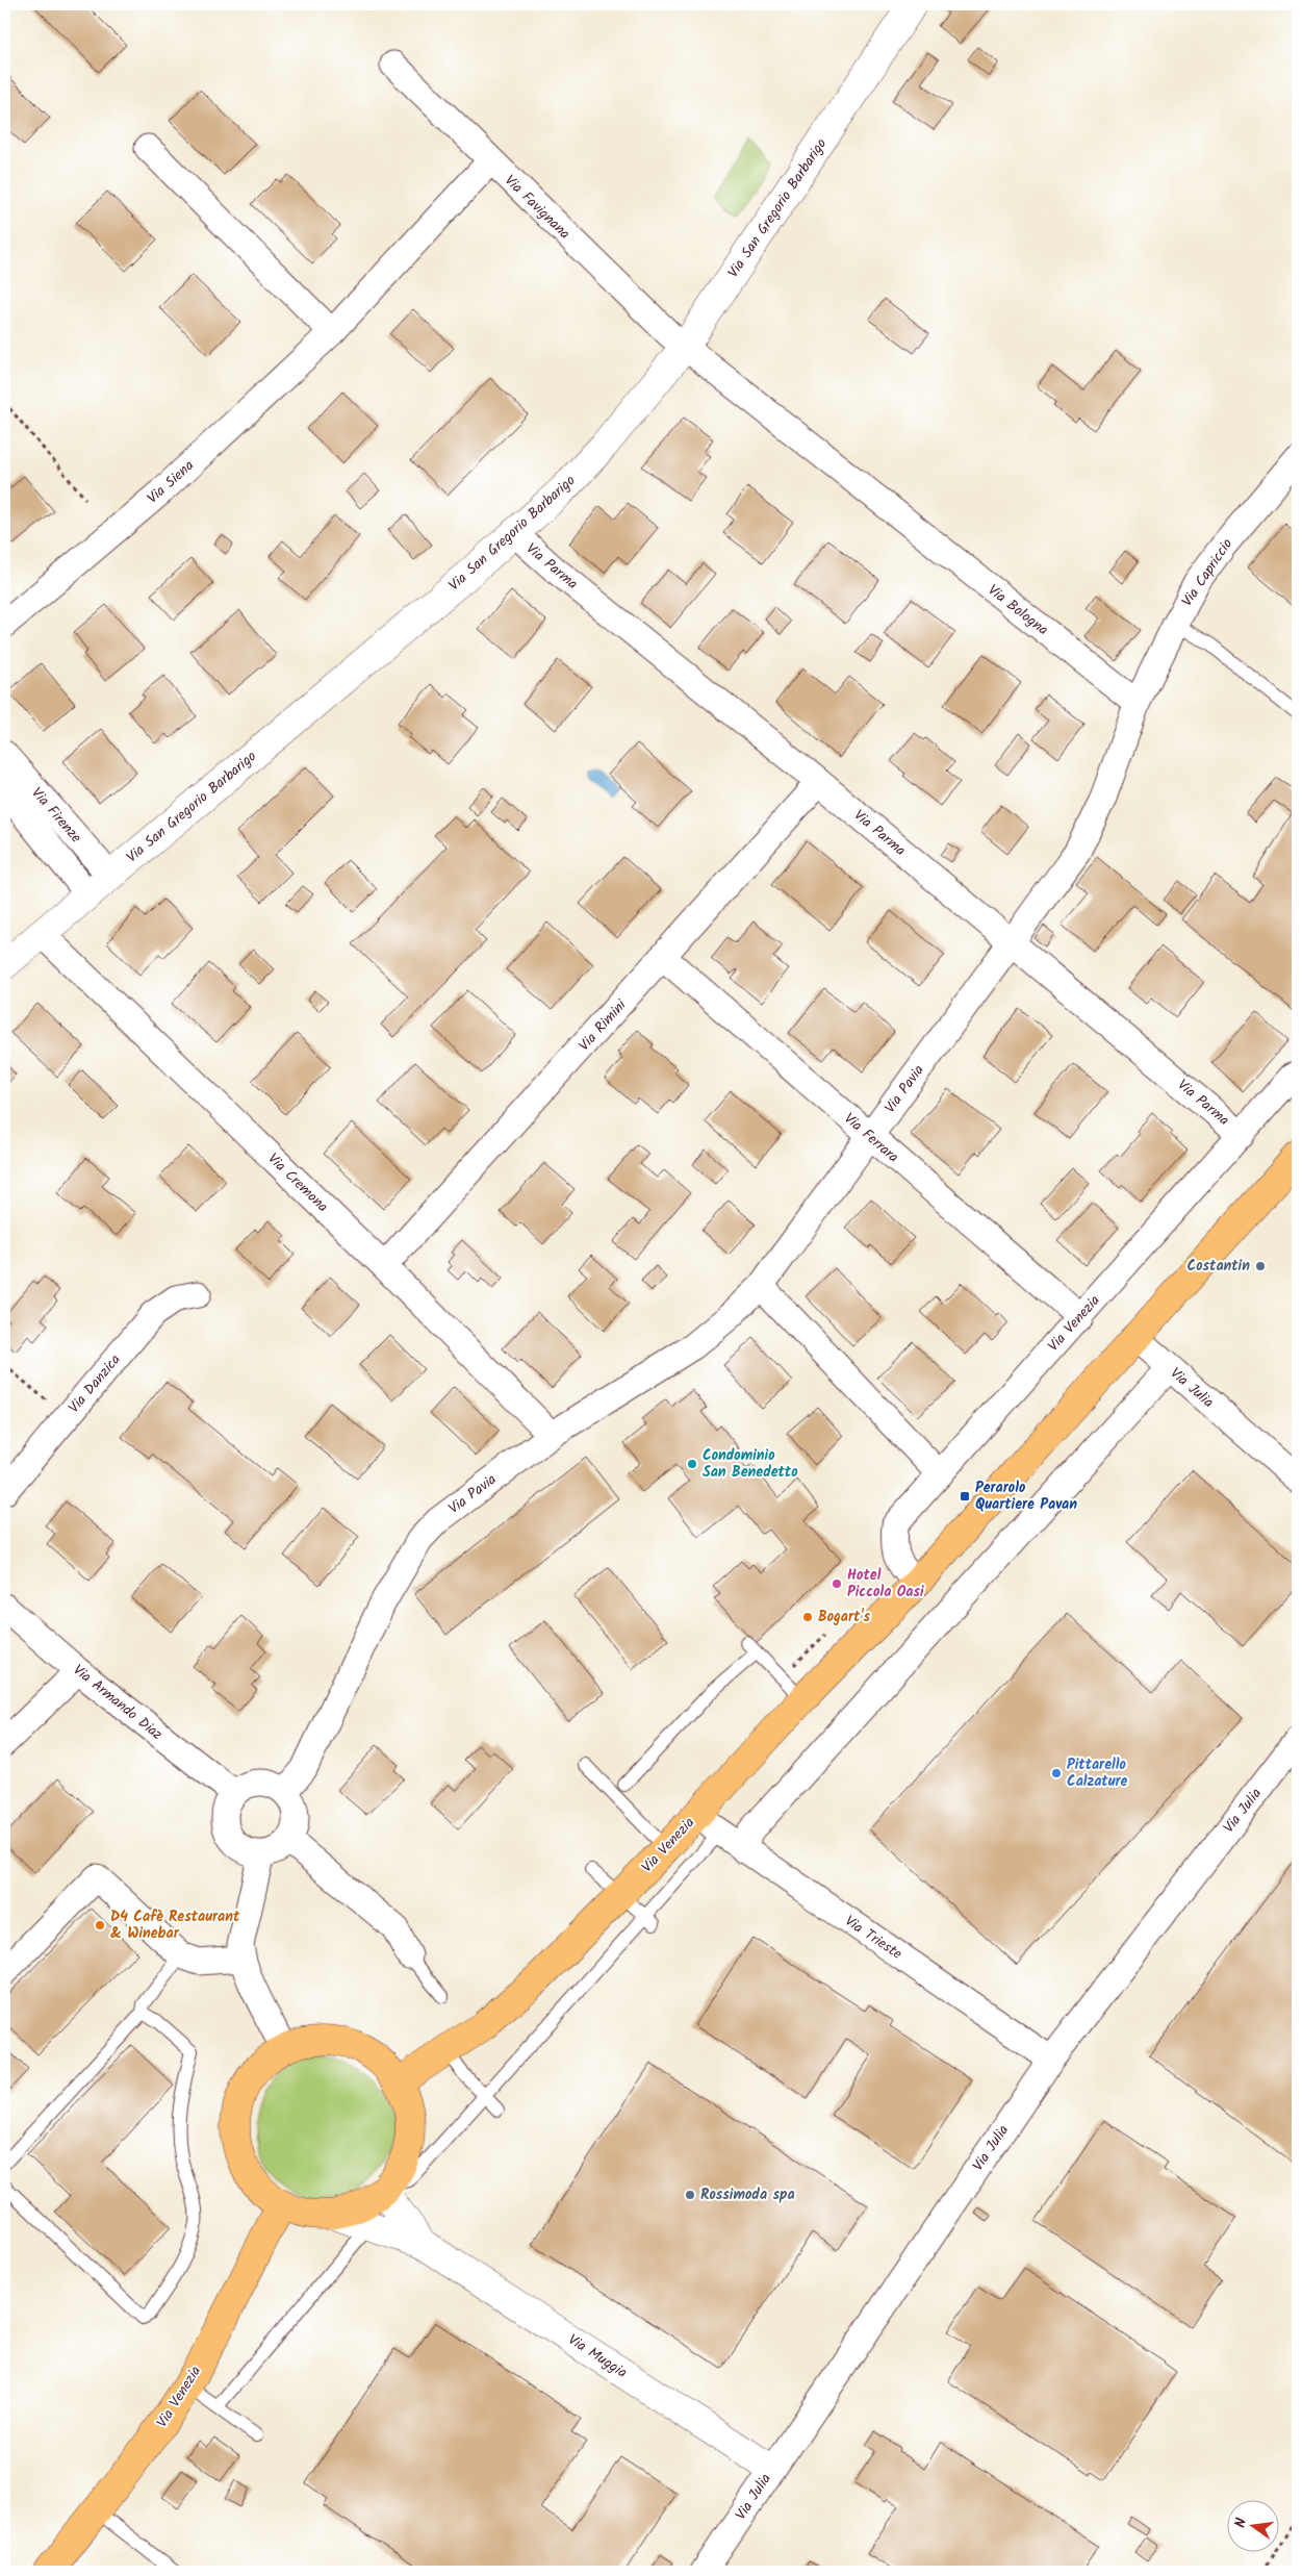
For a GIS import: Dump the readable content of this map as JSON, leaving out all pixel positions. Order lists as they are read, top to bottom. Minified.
{"streets":{"main road":["Via Venezia"],"street":["Via Favignana","Via San Gregorio Barbarigo","Via Siena","Via Parma","Via Capriccio","Via Bologna","Via Firenze","Via Rimini","Via Pavia","Via Ferrara","Via Cremona","Via Danzica","Via Julia","Via Armando Diaz","Via Trieste","Via Muggia"]},"crossings":[["Via Favignana","Via San Gregorio Barbarigo"],["Via Favignana","Via Siena"],["Via Favignana","Via Bologna"],["Via San Gregorio Barbarigo","Via Parma"],["Via San Gregorio Barbarigo","Via Bologna"],["Via San Gregorio Barbarigo","Via Firenze"],["Via San Gregorio Barbarigo","Via Cremona"],["Via Parma","Via Rimini"],["Via Parma","Via Pavia"],["Via Parma","Via Venezia"],["Via Capriccio","Via Bologna"],["Via Rimini","Via Ferrara"],["Via Rimini","Via Cremona"],["Via Pavia","Via Ferrara"],["Via Pavia","Via Cremona"],["Via Pavia","Via Armando Diaz"],["Via Ferrara","Via Venezia"],["Via Venezia","Via Julia"],["Via Venezia","Via Trieste"],["Via Venezia","Via Muggia"],["Via Julia","Via Trieste"],["Via Julia","Via Muggia"]],"places":{"other":["Costantin","Condominio San Benedetto","Hotel Piccola Oasi","Bogart's","Pittarello Calzature","D4 Cafè Restaurant & Winebar","Rossimoda spa"],"transit":["Perarolo Quartiere Pavan"]},"north":"left"}
